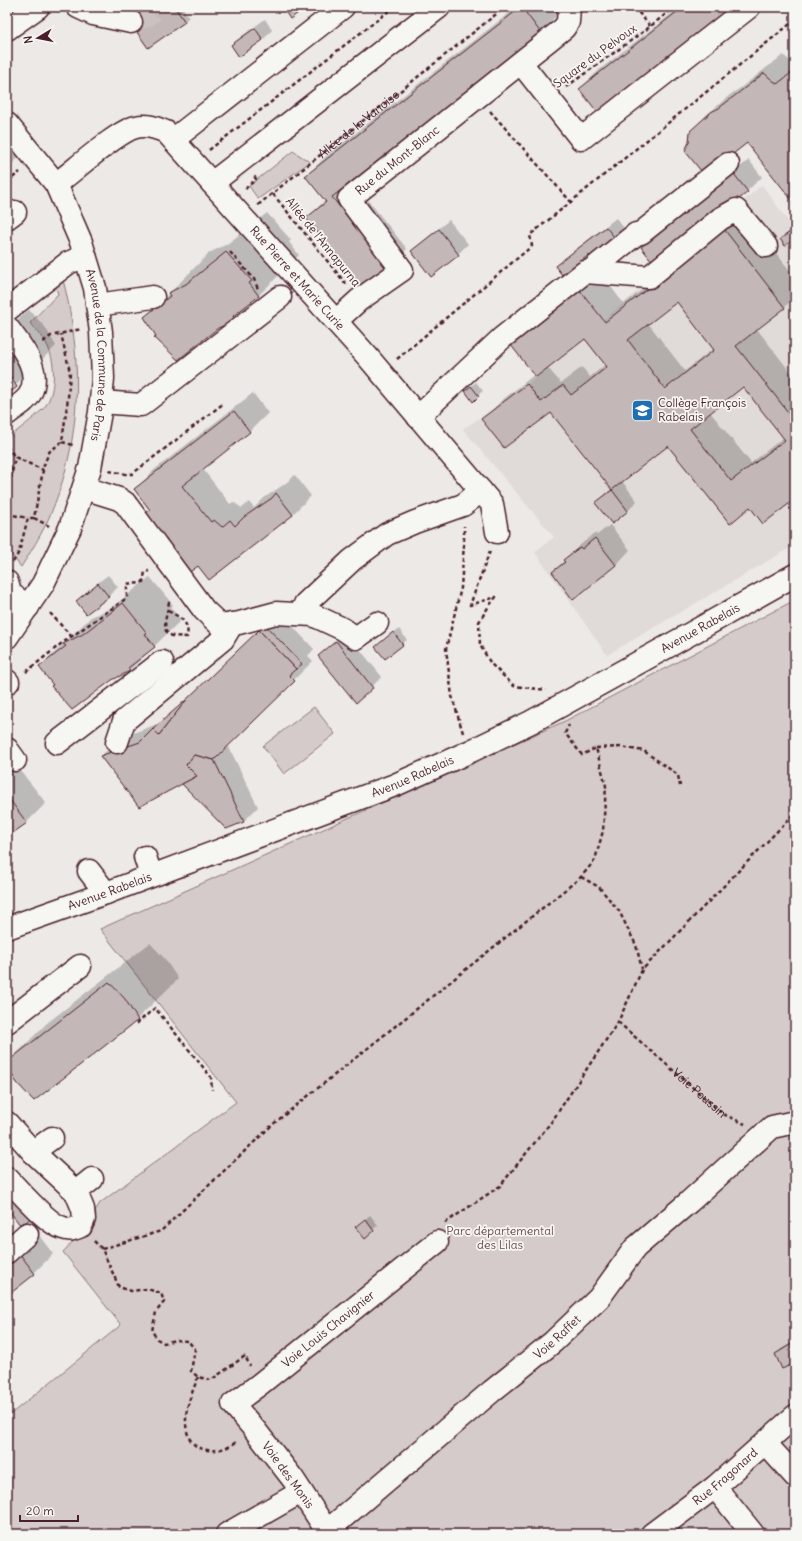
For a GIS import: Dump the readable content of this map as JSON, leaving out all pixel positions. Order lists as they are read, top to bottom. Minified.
{"streets":{"street":["Rue du Mont-Blanc","Rue Pierre et Marie Curie","Avenue de la Commune de Paris","Avenue Rabelais","Voie Louis Chavignier","Voie Raffet","Voie des Monis","Rue Fragonard"],"path":["Square du Pelvoux","Allée de la Vanoise","Allée de l'Annapurna","Voie Poussin"]},"crossings":[["Allée de la Vanoise","Allée de l'Annapurna"],["Rue du Mont-Blanc","Allée de l'Annapurna"],["Rue du Mont-Blanc","Rue Pierre et Marie Curie"],["Rue Pierre et Marie Curie","Avenue de la Commune de Paris"],["Voie Poussin","Voie Raffet"],["Voie Louis Chavignier","Voie des Monis"],["Voie Raffet","Voie des Monis"]],"parks":["Parc départemental des Lilas"],"places":{"school or university":["Collège François Rabelais"]},"scale_bar":"20 m","north":"left"}
